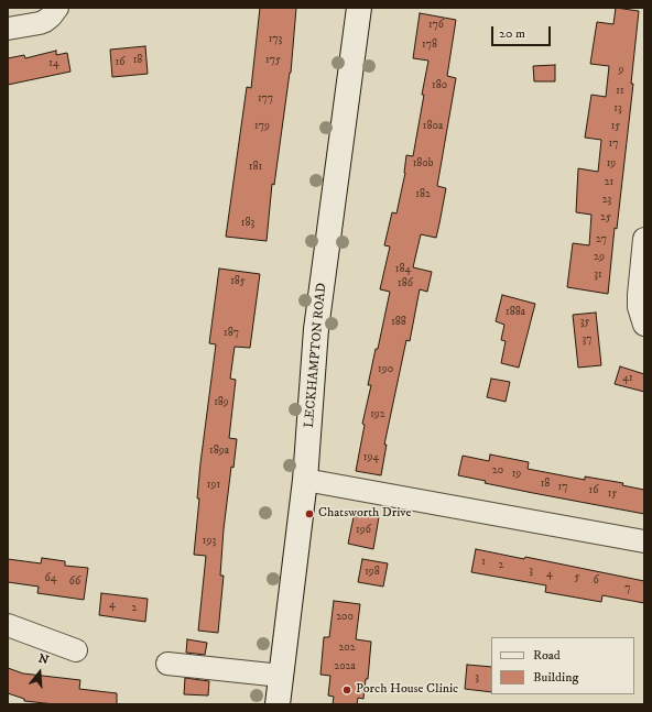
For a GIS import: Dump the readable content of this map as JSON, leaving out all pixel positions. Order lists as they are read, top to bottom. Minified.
{"streets":{"street":["LECKHAMPTON ROAD"]},"places":["Chatsworth Drive","Porch House Clinic"],"house_numbers":["176","173","178","18","175","16","14","9","180","11","177","13","179","180a","15","17","180b","19","181","21","182","23","25","183","27","29","184","31","185","186","188a","188","35","187","37","190","41","189","192","189a","194","20","19","18","191","17","16","15","196","193","1","2","3","198","4","5","64","6","66","7","4","2","200","202","202a","3"],"legend":["Road","Building"],"scale_bar":"20 m","north":"top"}
